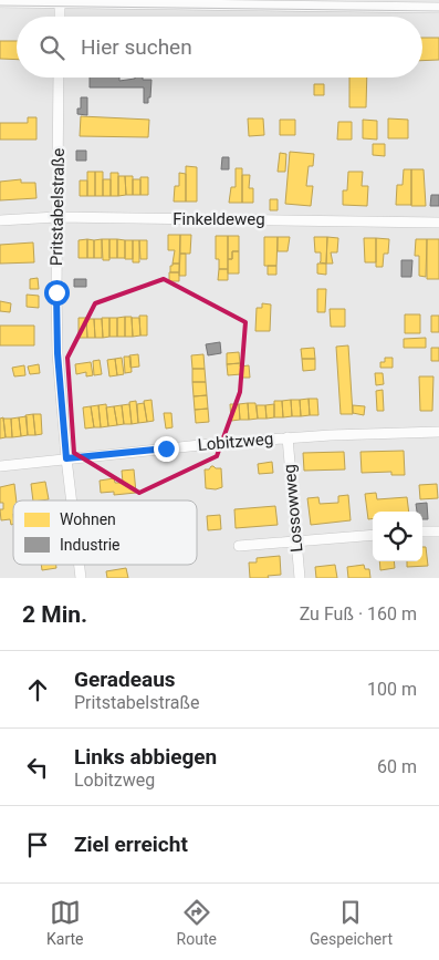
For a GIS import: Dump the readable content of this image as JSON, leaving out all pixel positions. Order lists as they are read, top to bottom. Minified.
{"streets":{"street":["Pritstabelstraße","Finkeldeweg","Lobitzweg","Lossowweg"]},"crossings":[["Pritstabelstraße","Finkeldeweg"],["Pritstabelstraße","Lobitzweg"],["Lobitzweg","Lossowweg"]],"legend":["Wohnen","Industrie"],"page":{"search":"Hier suchen","heading":["2 Min.","Zu Fuß · 160 m"],"list":[["Geradeaus","Pritstabelstraße","100 m"],["Links abbiegen","Lobitzweg","60 m"],"Ziel erreicht"],"nav":["Karte","Route","Gespeichert"]}}
